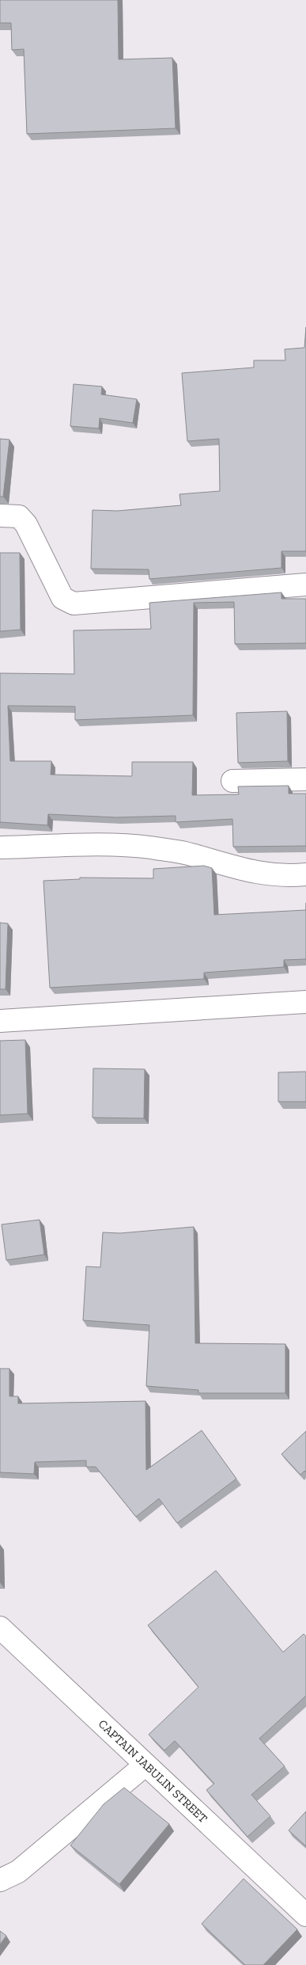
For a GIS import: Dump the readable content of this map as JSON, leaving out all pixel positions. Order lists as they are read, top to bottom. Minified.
{"streets":{"street":["CAPTAIN JABULIN STREET"]}}
